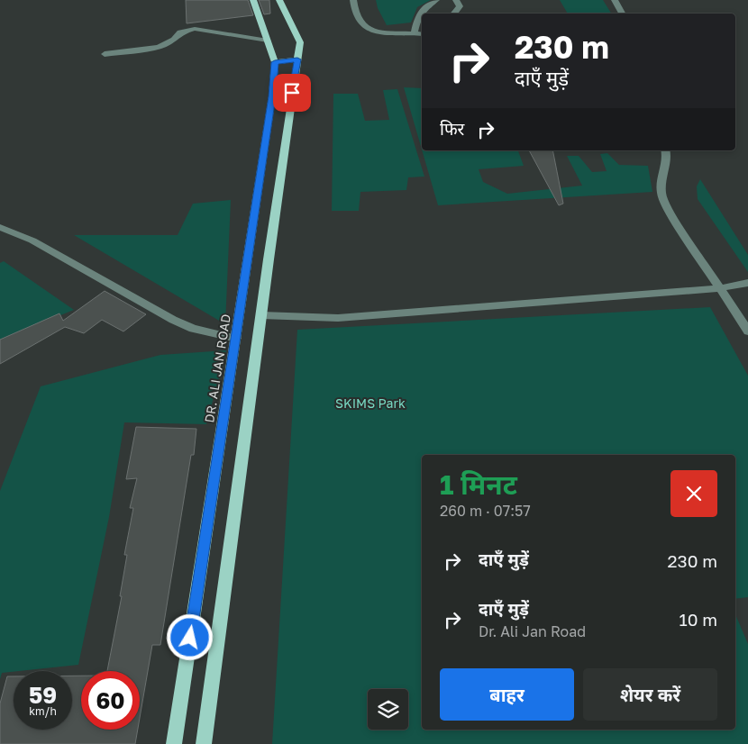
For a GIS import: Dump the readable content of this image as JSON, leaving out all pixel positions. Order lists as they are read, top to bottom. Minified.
{"streets":{"main road":["DR. ALI JAN ROAD"]},"parks":["SKIMS Park"],"page":{"turn":["230 m","दाएँ मुड़ें"],"then":"फिर","heading":["1 मिनट","260 m · 07:57"],"list":[{"name":"दाएँ मुड़ें","value":"230 m"},{"name":"दाएँ मुड़ें","note":"Dr. Ali Jan Road","value":"10 m"}],"buttons":["बाहर","शेयर करें"],"speed":"59 km/h","limit":"60"}}
